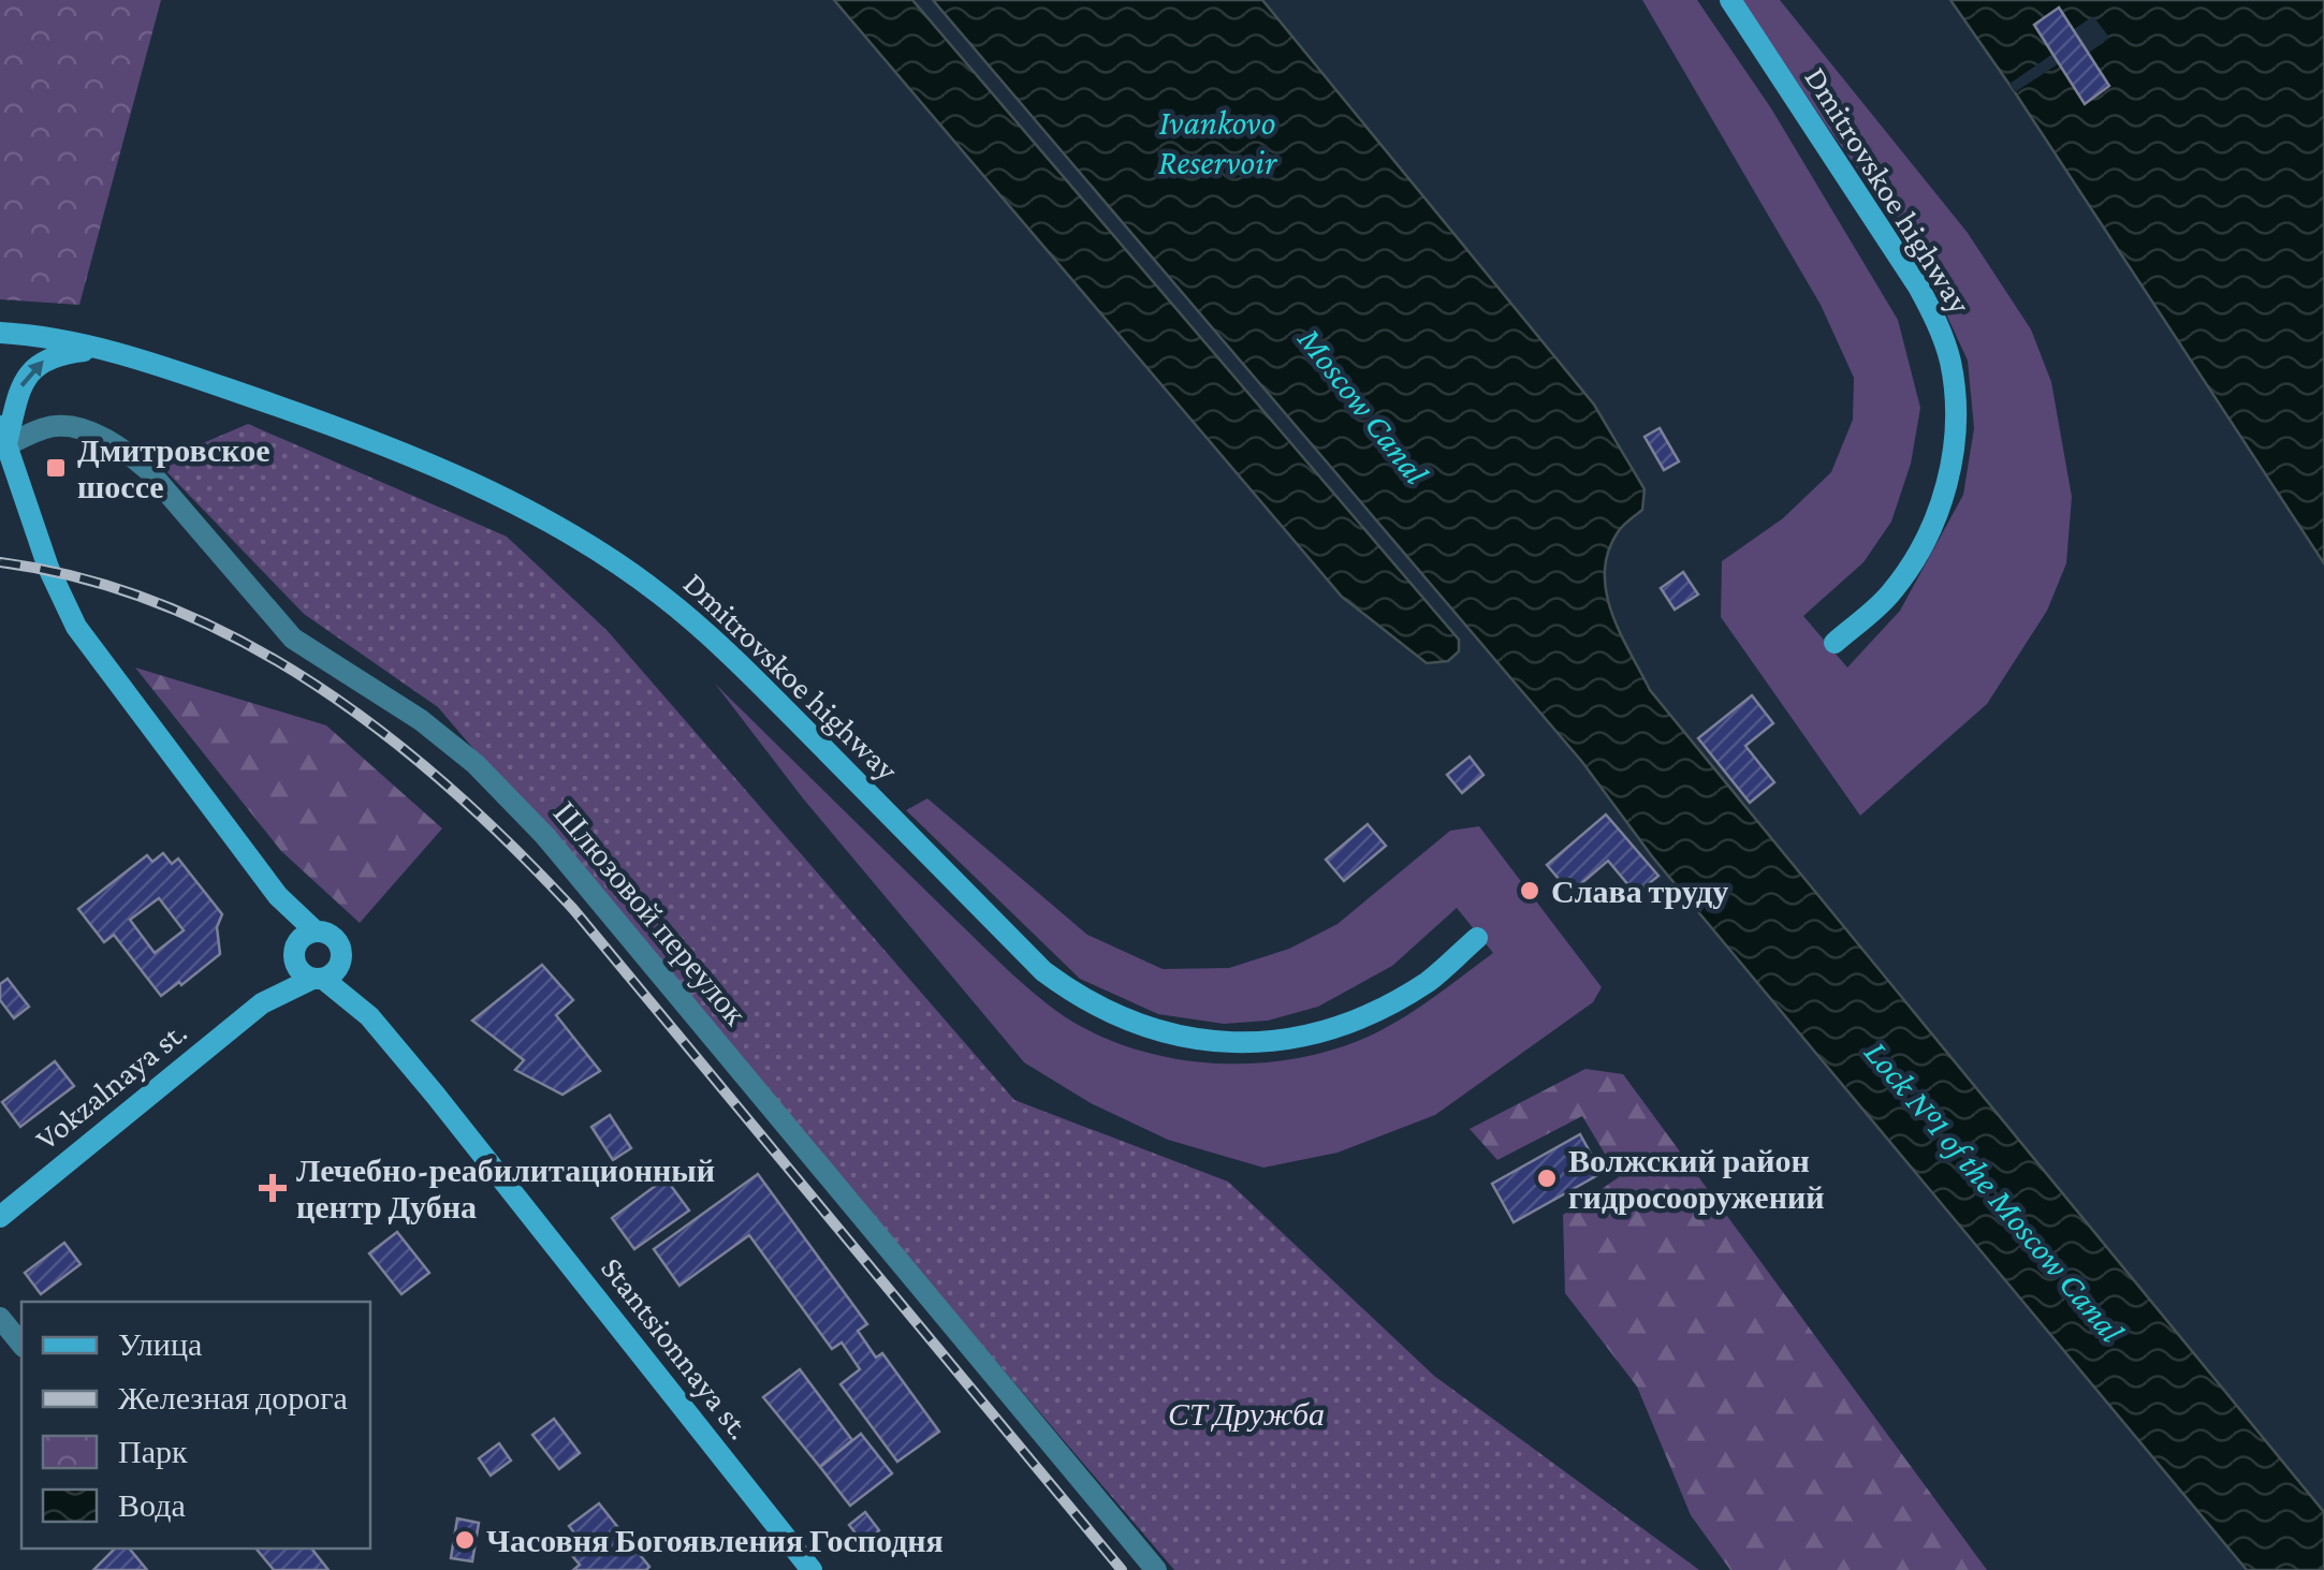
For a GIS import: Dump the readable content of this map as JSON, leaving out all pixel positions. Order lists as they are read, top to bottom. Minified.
{"streets":{"street":["Dmitrovskoe highway","Шлюзовой переулок","Vokzalnaya st.","Stantsionnaya st."]},"water":["Ivankovo Reservoir","Moscow Canal","Lock №1 of the Moscow Canal"],"parks":["СТ Дружба"],"places":{"transit":["Дмитровское шоссе"],"other":["Слава труду","Волжский район гидросооружений","Часовня Богоявления Господня"],"health":["Лечебно-реабилитационный центр Дубна"]},"legend":["Улица","Железная дорога","Парк","Вода"]}
